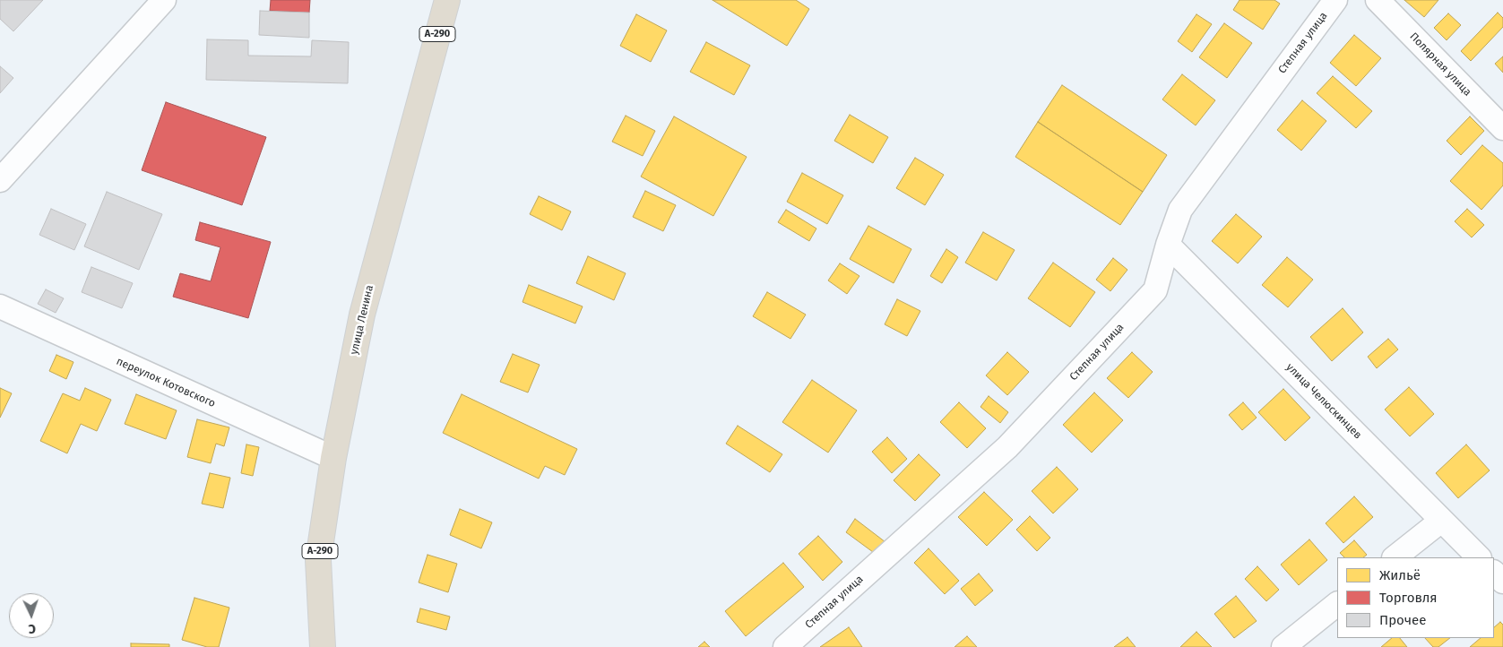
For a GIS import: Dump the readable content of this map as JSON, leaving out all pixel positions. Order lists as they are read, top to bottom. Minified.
{"streets":{"highway":["А-290","улица Ленина"],"street":["Степная улица","Полярная улица","переулок Котовского","улица Челюскинцев"]},"crossings":[["Степная улица","улица Челюскинцев"],["улица Ленина","переулок Котовского"]],"legend":["Жильё","Торговля","Прочее"],"north":"bottom"}
